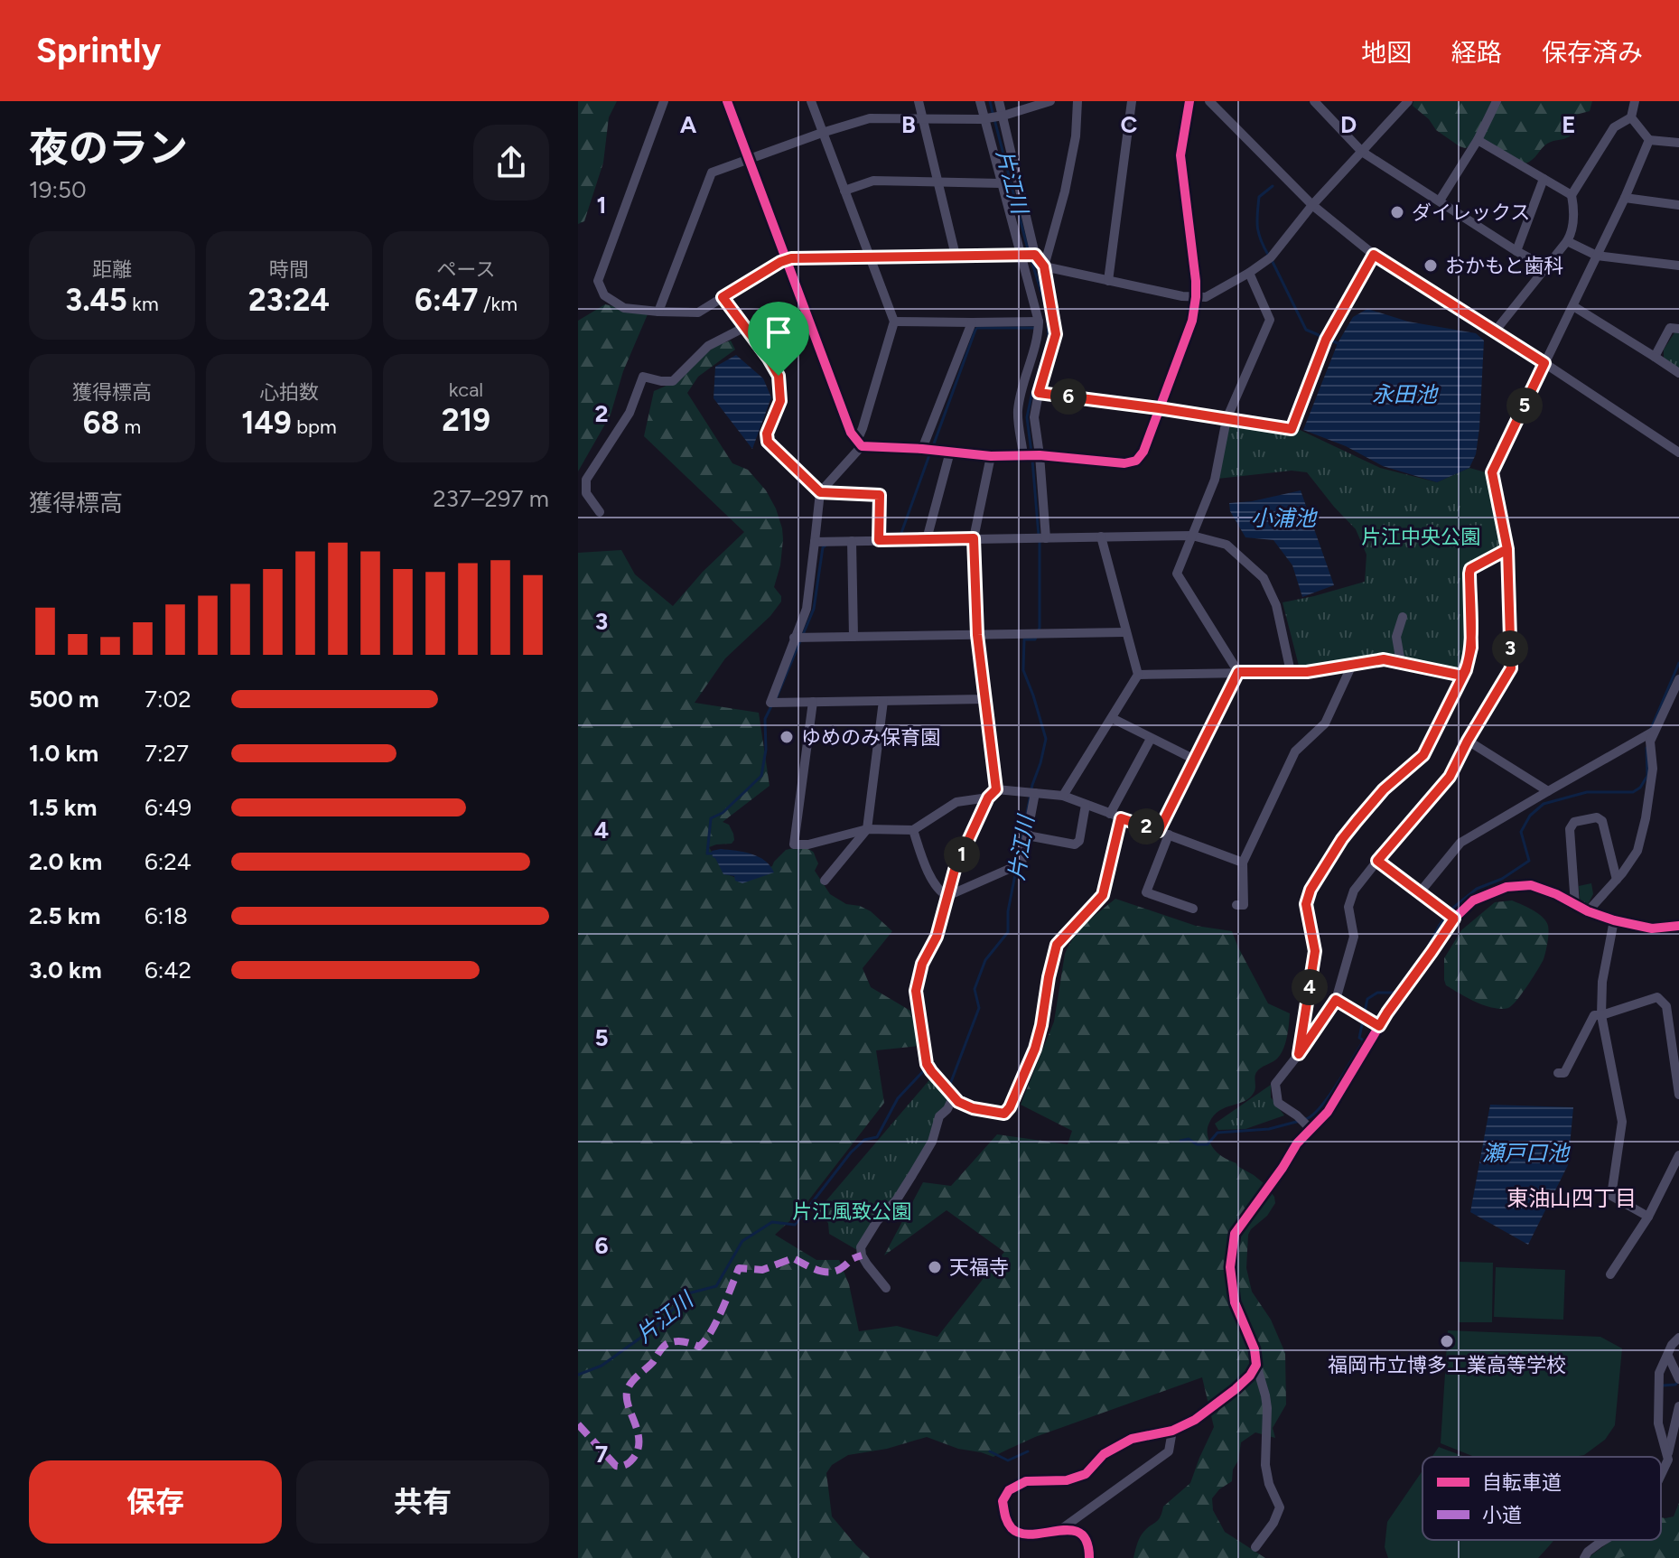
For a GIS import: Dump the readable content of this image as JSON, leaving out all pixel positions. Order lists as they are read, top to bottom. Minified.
{"districts":["東油山四丁目"],"water":["片江川","永田池","小浦池","瀬戸口池"],"parks":["片江中央公園","片江風致公園"],"places":["ダイレックス","おかもと歯科","ゆめのみ保育園","天福寺","福岡市立博多工業高等学校"],"legend":["自転車道","小道"],"page":{"header":"Sprintly","nav":["地図","経路","保存済み"],"heading":["夜のラン","19:50"],"stats":[["距離","3.45 km"],["時間","23:24"],["ペース","6:47 /km"],["獲得標高","68 m"],["心拍数","149 bpm"],["kcal","219"]],"pins":["6","5","3","2","1","4"],"chart":["獲得標高","237–297 m"],"list":[{"name":"500 m","note":"7:02"},{"name":"1.0 km","note":"7:27"},{"name":"1.5 km","note":"6:49"},{"name":"2.0 km","note":"6:24"},{"name":"2.5 km","note":"6:18"},{"name":"3.0 km","note":"6:42"}],"buttons":["保存","共有"]},"grid":{"columns":["A","B","C","D","E"],"rows":["1","2","3","4","5","6","7"]}}
